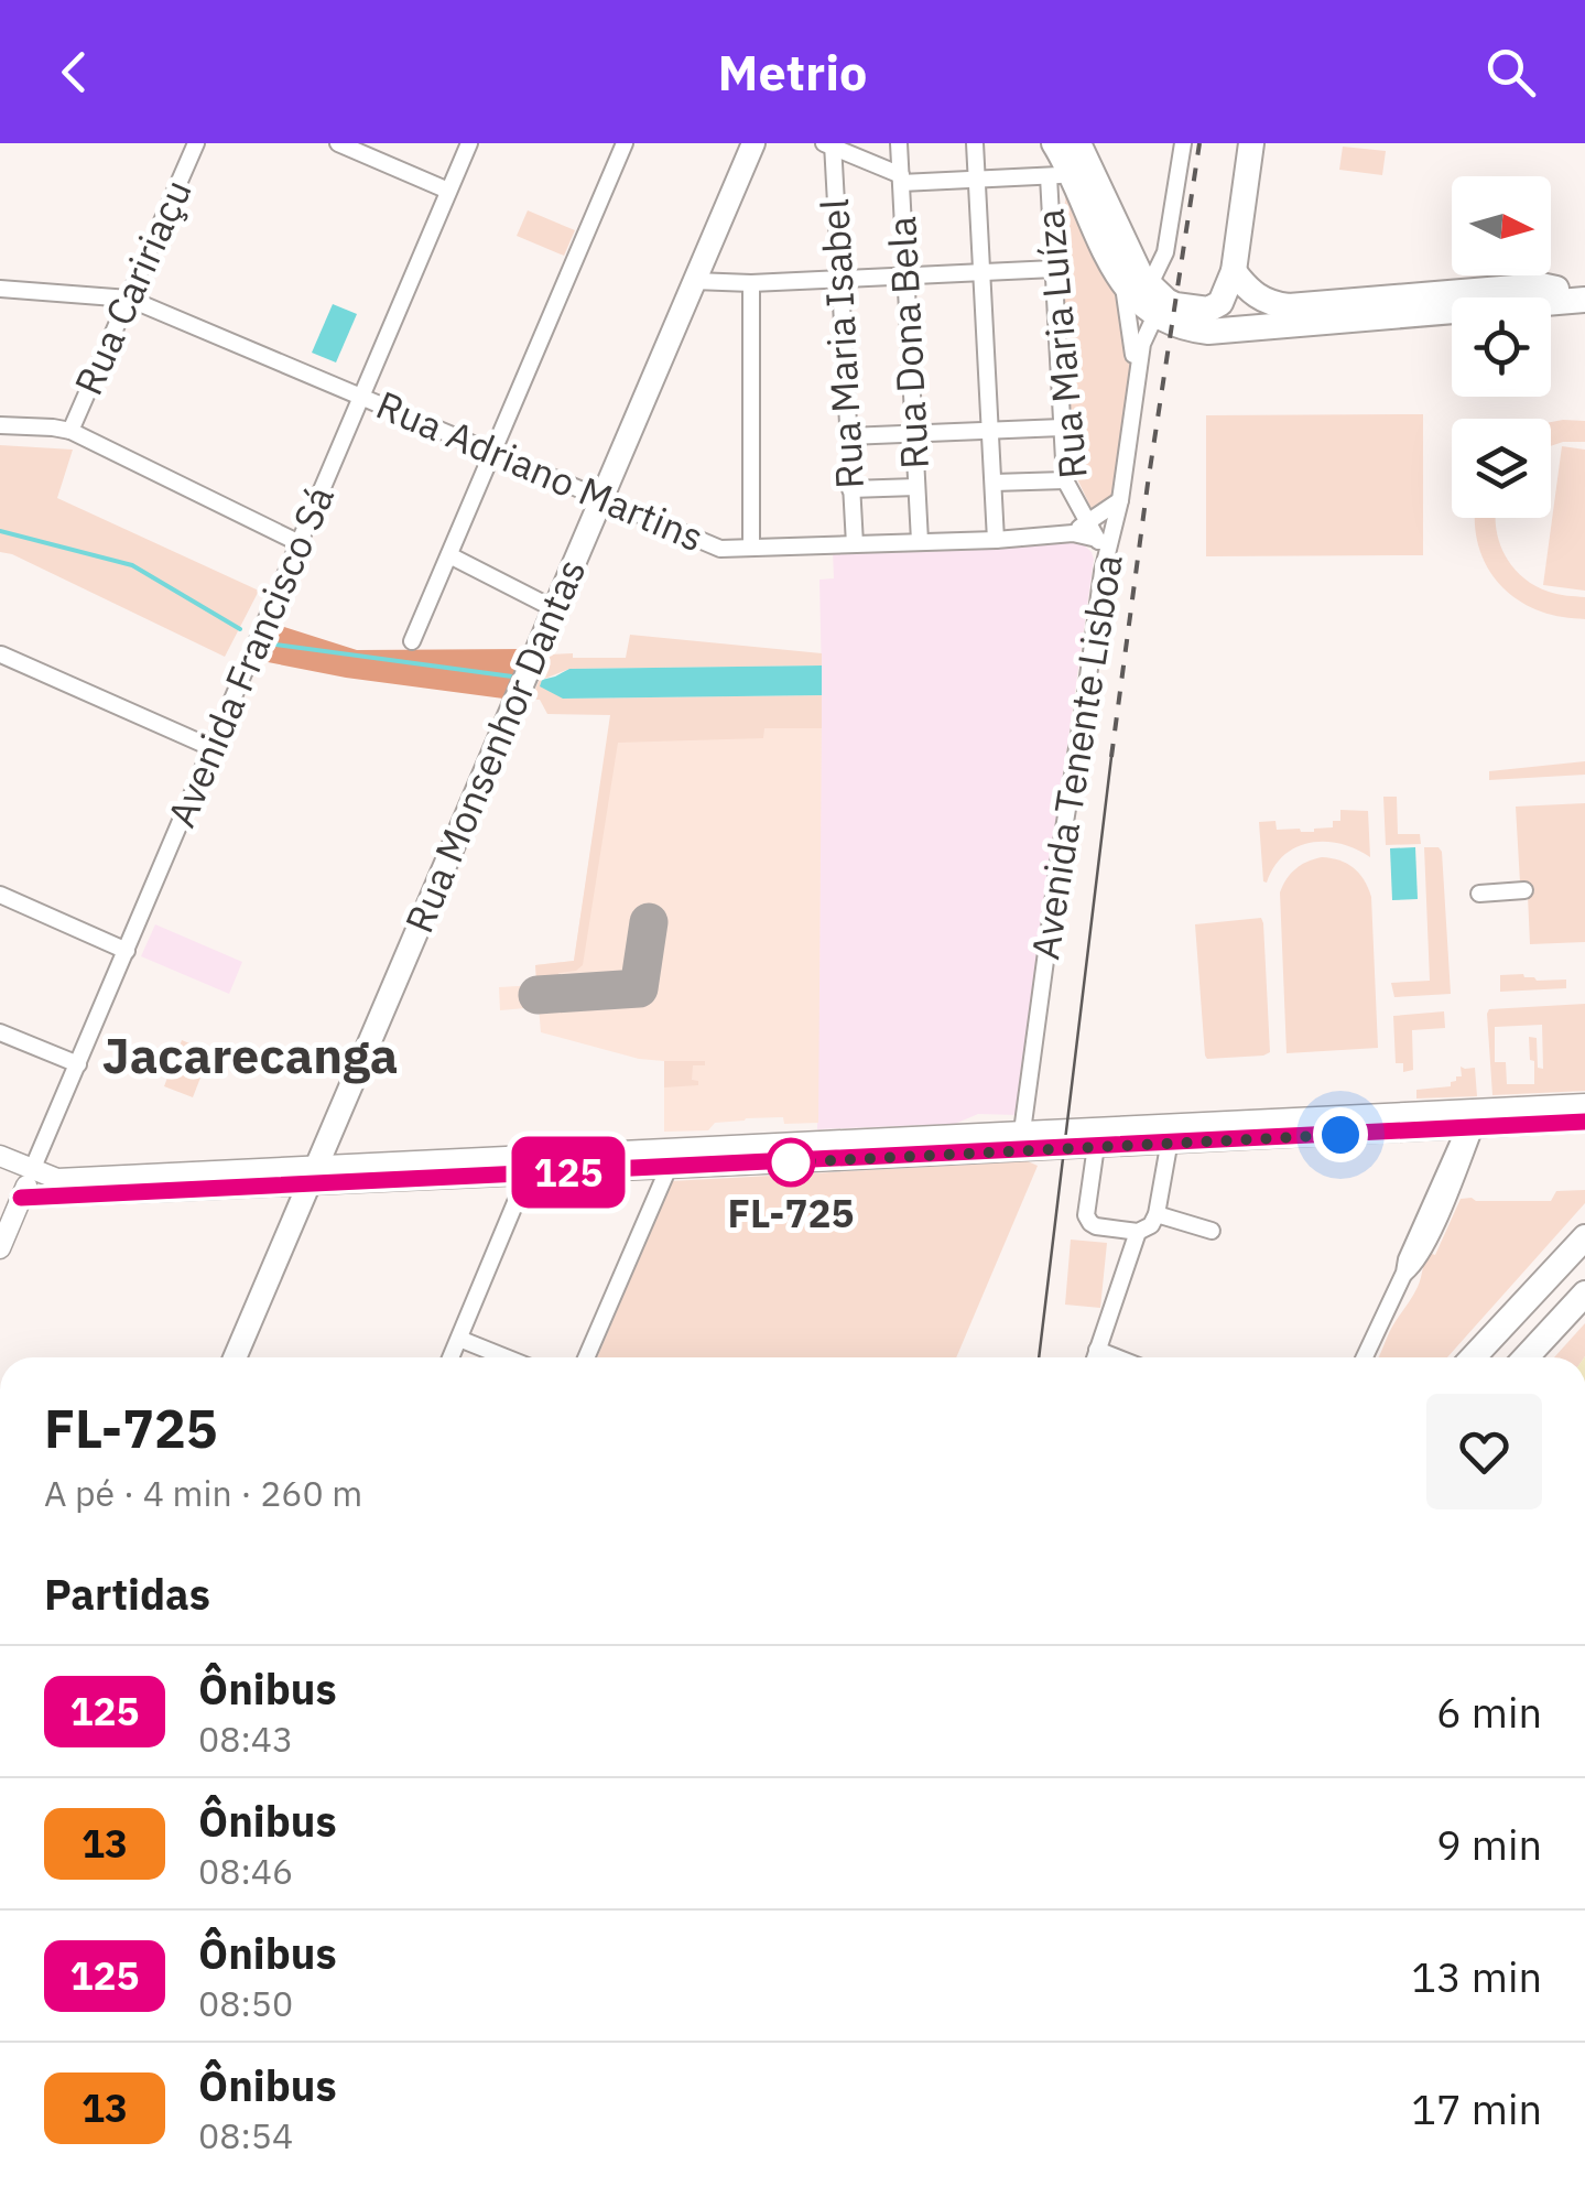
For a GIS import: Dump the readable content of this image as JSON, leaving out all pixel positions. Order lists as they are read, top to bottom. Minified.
{"streets":{"main road":["Rua Monsenhor Dantas"],"street":["Rua Caririaçu","Rua Dona Bela","Rua Maria Isabel","Rua Maria Luíza","Rua Adriano Martins","Avenida Francisco Sá","Avenida Tenente Lisboa"]},"crossings":[["Rua Caririaçu","Rua Adriano Martins"],["Rua Dona Bela","Rua Adriano Martins"],["Rua Maria Isabel","Rua Adriano Martins"],["Rua Maria Luíza","Rua Adriano Martins"],["Rua Maria Luíza","Avenida Tenente Lisboa"],["Rua Adriano Martins","Avenida Francisco Sá"],["Rua Adriano Martins","Rua Monsenhor Dantas"]],"districts":["Jacarecanga"],"places":["FL-725"],"lines":["bus line 125"],"north":"right","page":{"header":"Metrio","on_map":"125","heading":[["FL-725","A pé · 4 min · 260 m"],"Partidas"],"list":[{"mark":"125","name":"Ônibus","note":"08:43","value":"6 min"},{"mark":"13","name":"Ônibus","note":"08:46","value":"9 min"},{"mark":"125","name":"Ônibus","note":"08:50","value":"13 min"},{"mark":"13","name":"Ônibus","note":"08:54","value":"17 min"}]}}
